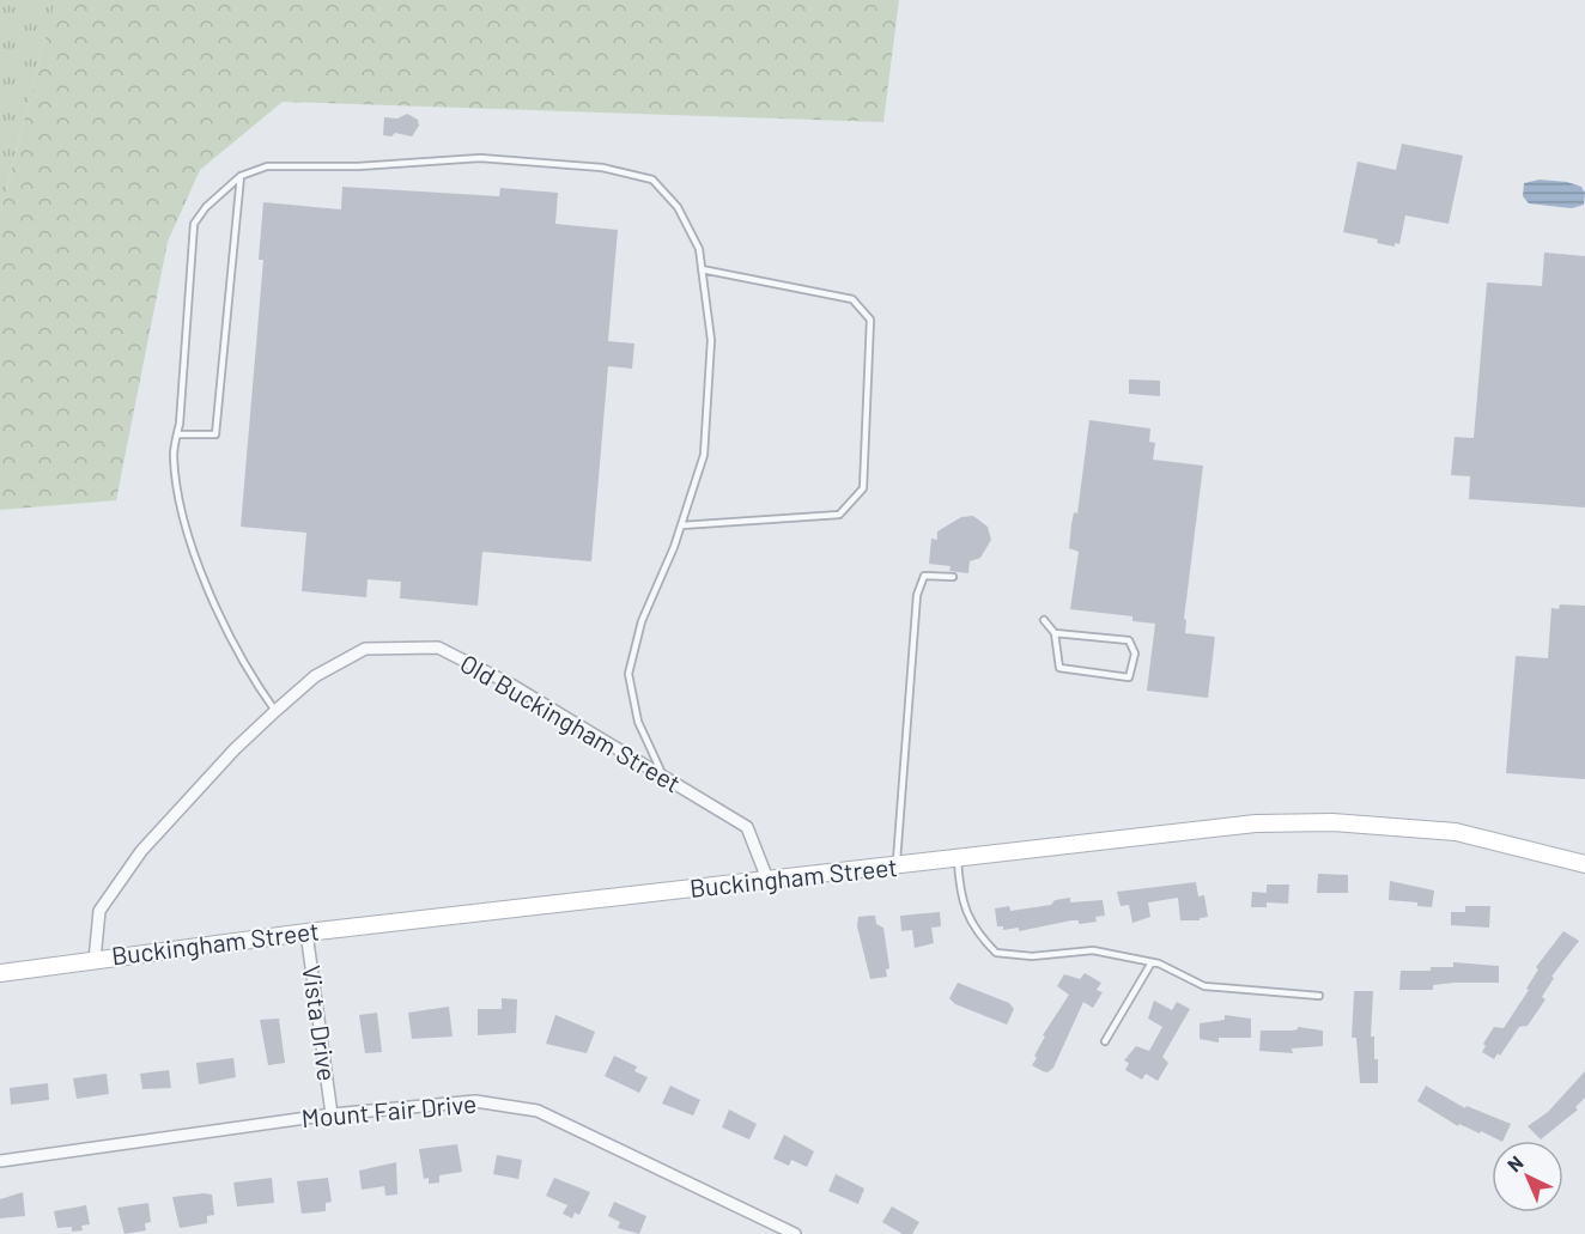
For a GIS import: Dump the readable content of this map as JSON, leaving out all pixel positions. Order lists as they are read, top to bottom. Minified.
{"streets":{"main road":["Buckingham Street"],"street":["Old Buckingham Street","Vista Drive","Mount Fair Drive"]},"crossings":[["Old Buckingham Street","Buckingham Street"],["Buckingham Street","Vista Drive"],["Vista Drive","Mount Fair Drive"]],"north":"top left"}
